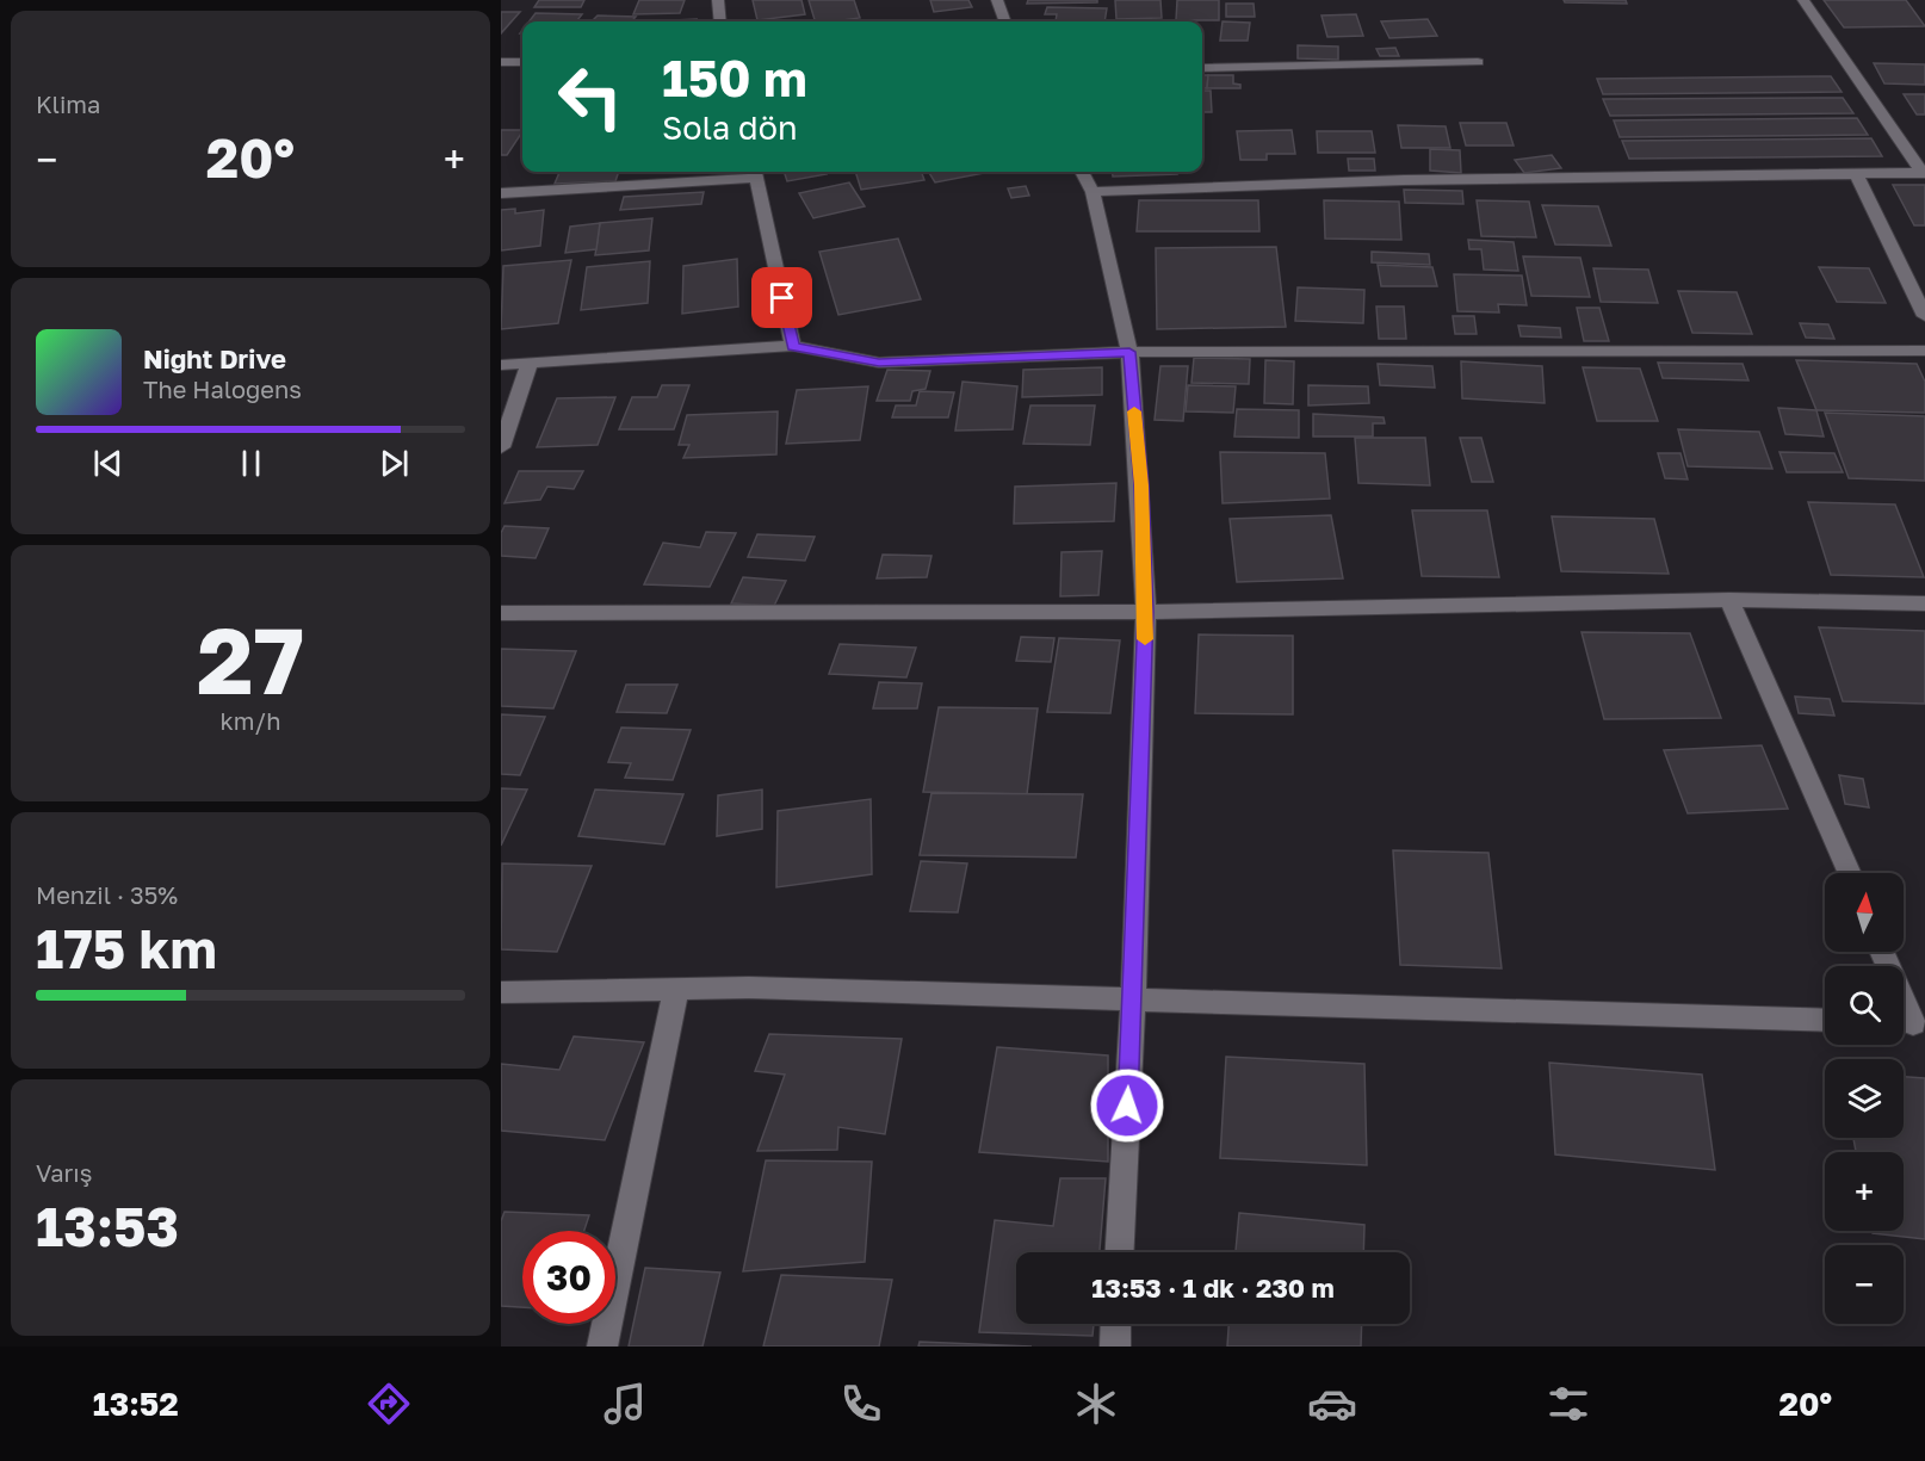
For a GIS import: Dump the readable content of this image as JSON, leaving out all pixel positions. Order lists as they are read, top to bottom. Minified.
{"north":"top","page":{"tile":["Klima",["27","km/h"],["Menzil · 35%","175 km"],["Varış","13:53"]],"turn":["150 m","Sola dön"],"heat":["−","20°","+"],"song":["Night Drive","The Halogens"],"map_buttons":["+","−"],"limit":"30","trip":"13:53 · 1 dk · 230 m","tabs":["13:52","20°"]}}
